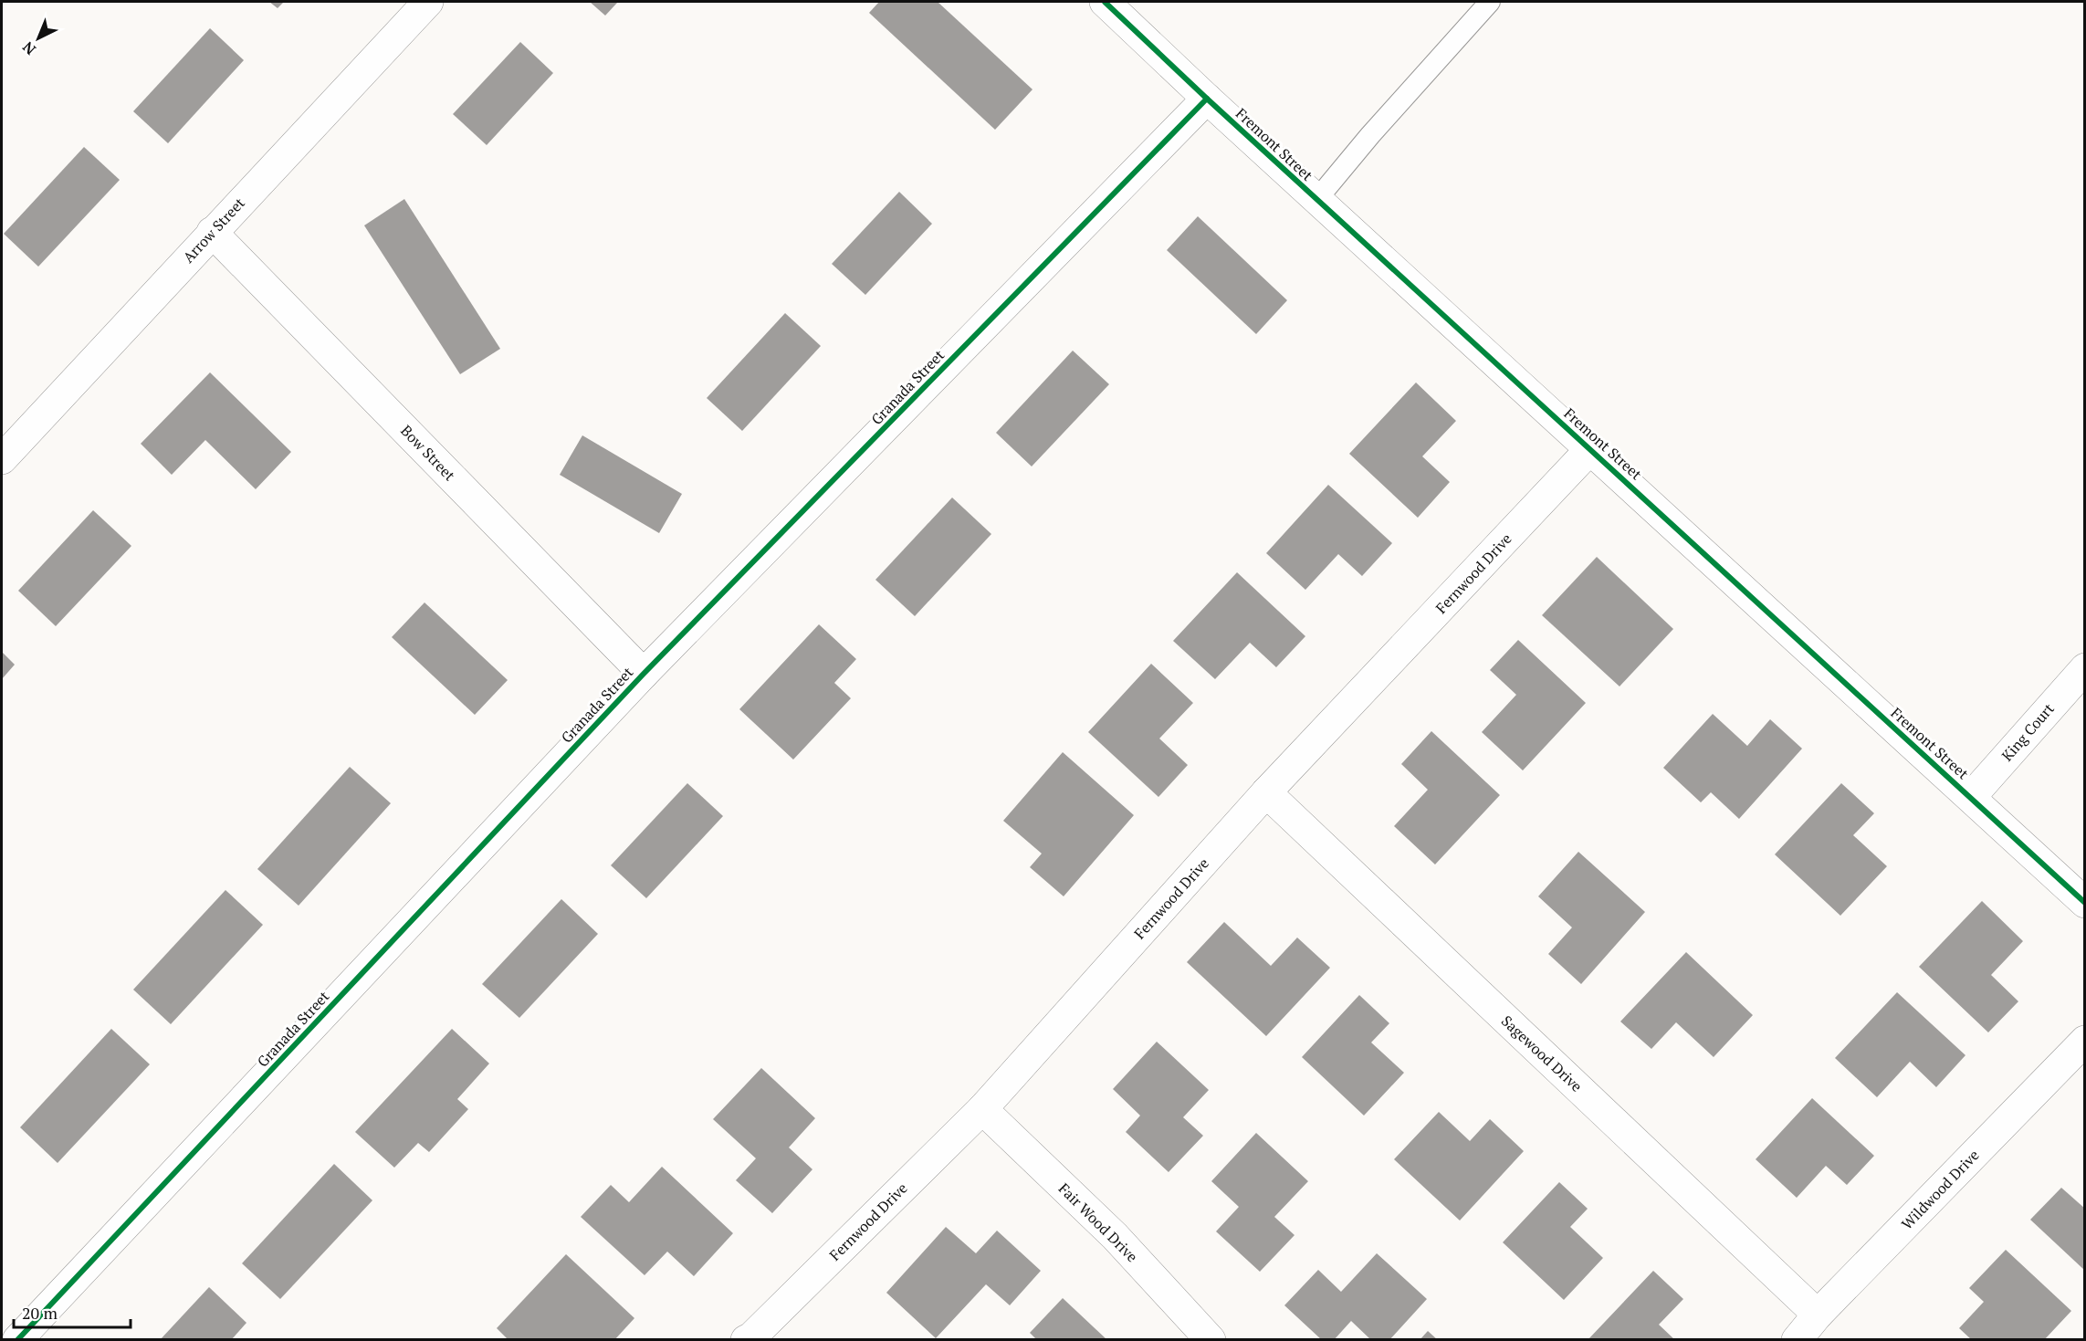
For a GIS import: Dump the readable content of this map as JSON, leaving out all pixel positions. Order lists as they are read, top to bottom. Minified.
{"streets":{"street":["Fremont Street","Arrow Street","Granada Street","Bow Street","Fernwood Drive","King Court","Sagewood Drive","Wildwood Drive","Fair Wood Drive"]},"crossings":[["Fremont Street","Granada Street"],["Fremont Street","Fernwood Drive"],["Fremont Street","King Court"],["Arrow Street","Bow Street"],["Granada Street","Bow Street"],["Fernwood Drive","Sagewood Drive"],["Fernwood Drive","Fair Wood Drive"],["Sagewood Drive","Wildwood Drive"]],"scale_bar":"20 m","north":"bottom left"}
